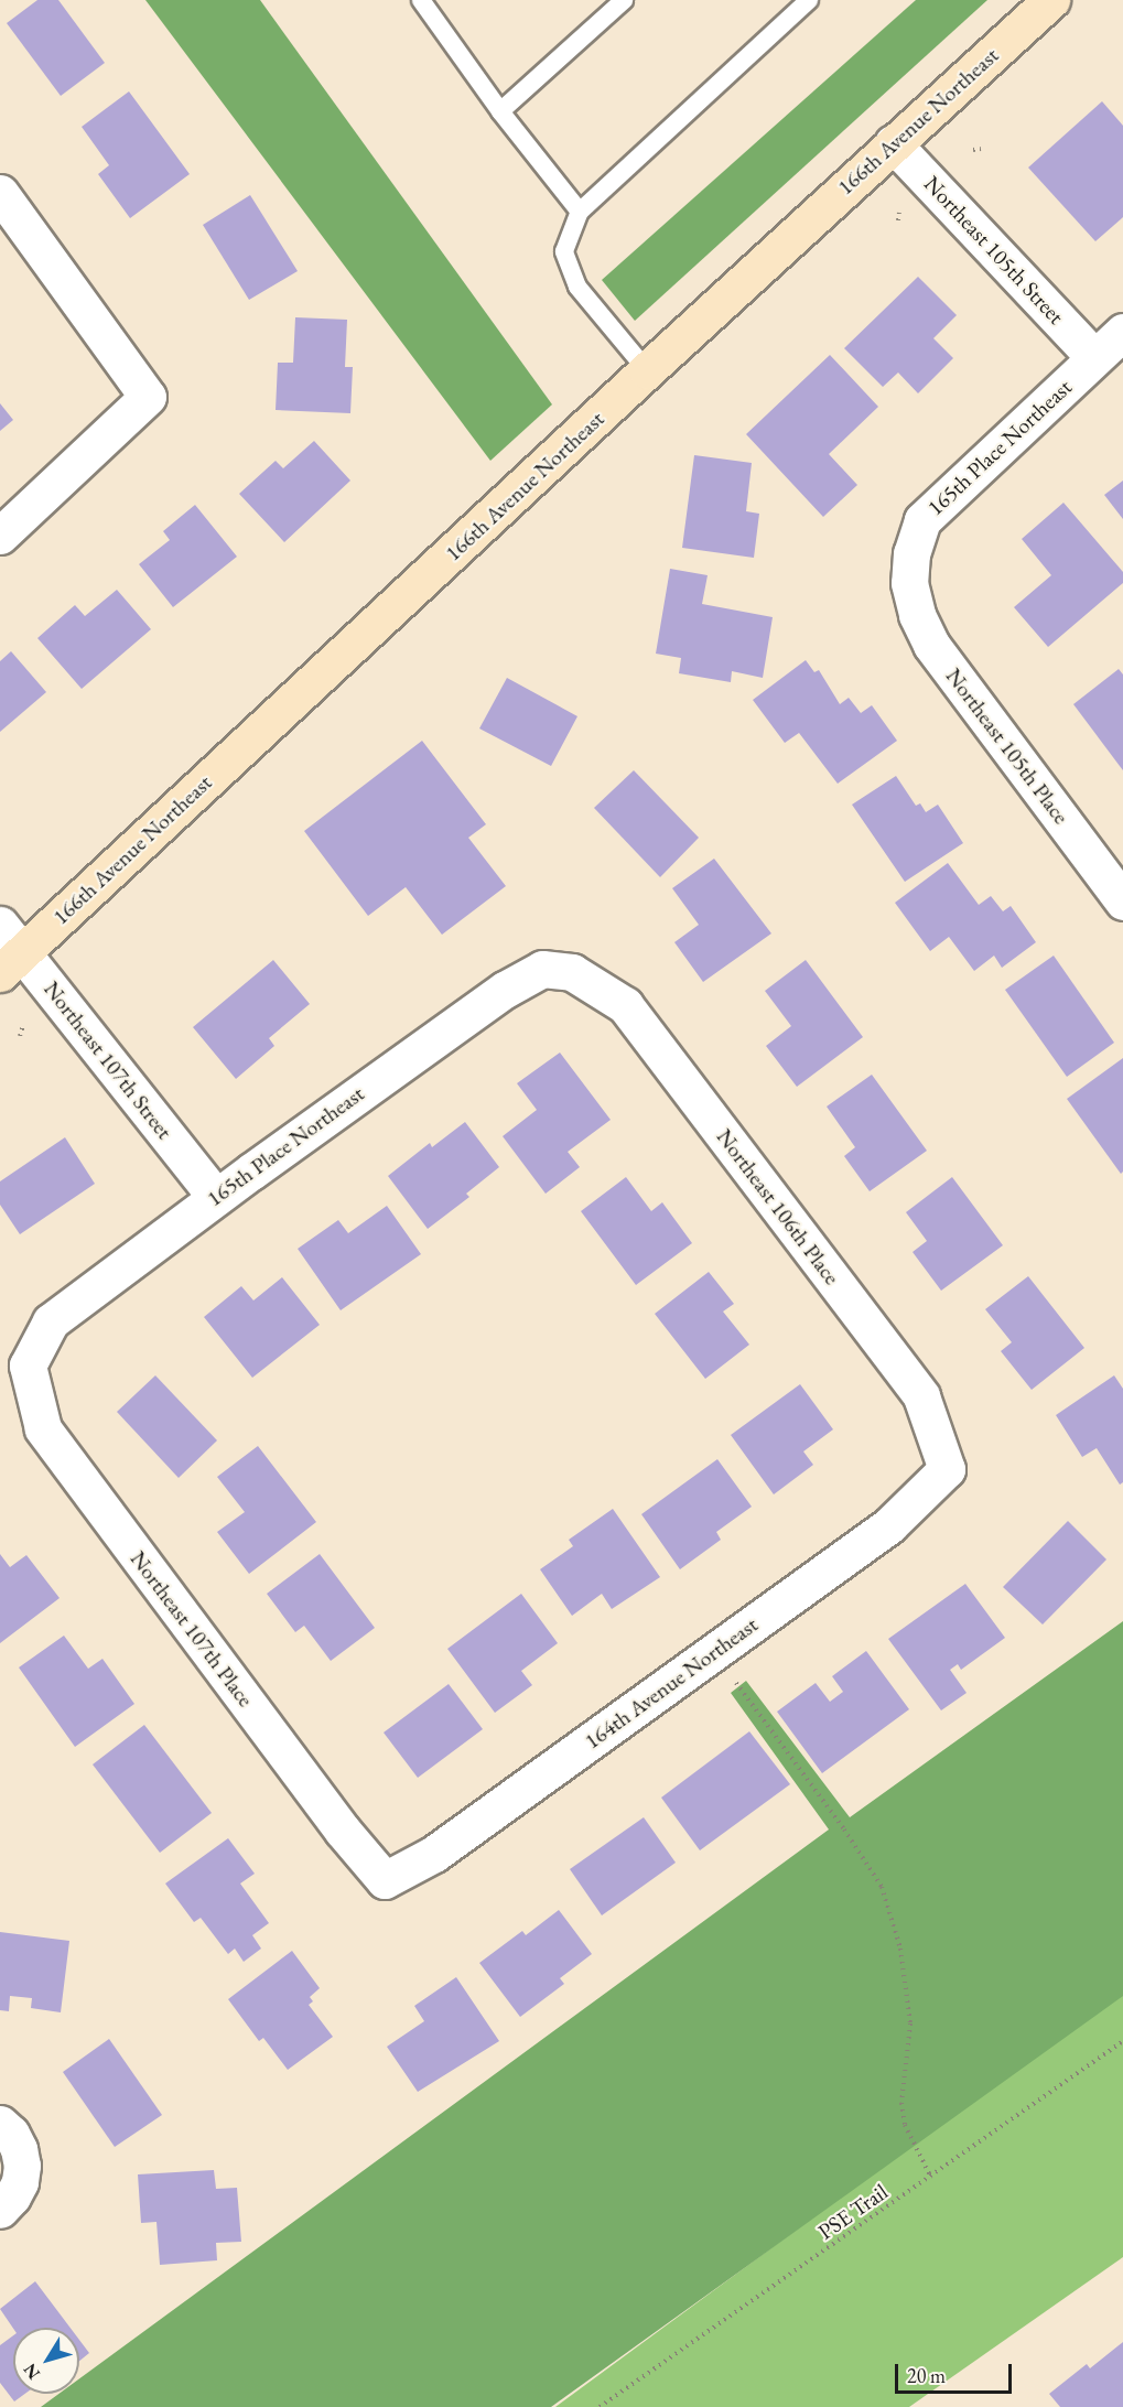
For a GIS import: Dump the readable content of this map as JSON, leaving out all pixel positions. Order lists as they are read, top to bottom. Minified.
{"streets":{"street":["166th Avenue Northeast","Northeast 105th Street","165th Place Northeast","Northeast 105th Place","Northeast 107th Street","Northeast 106th Place","Northeast 107th Place","164th Avenue Northeast"],"path":["PSE Trail"]},"crossings":[["166th Avenue Northeast","Northeast 105th Street"],["166th Avenue Northeast","Northeast 107th Street"],["Northeast 105th Street","165th Place Northeast"],["165th Place Northeast","Northeast 105th Place"],["165th Place Northeast","Northeast 107th Street"],["165th Place Northeast","Northeast 106th Place"],["165th Place Northeast","Northeast 107th Place"],["Northeast 106th Place","164th Avenue Northeast"],["Northeast 107th Place","164th Avenue Northeast"]],"scale_bar":"20 m","north":"bottom left"}
